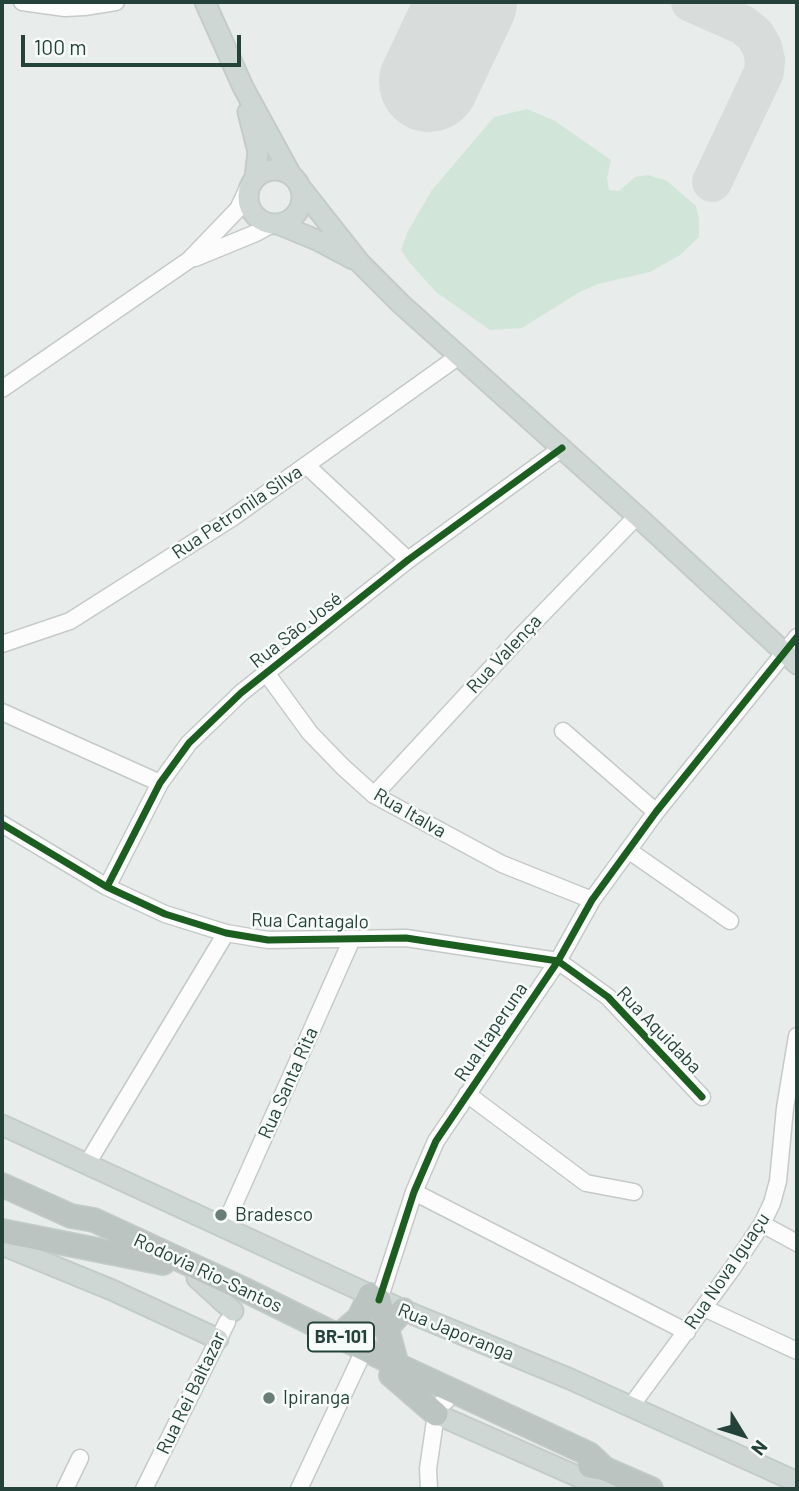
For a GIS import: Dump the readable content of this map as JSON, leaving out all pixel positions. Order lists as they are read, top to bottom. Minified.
{"streets":{"highway":["Rodovia Rio-Santos","BR-101"],"main road":["Rua Japoranga"],"street":["Rua Petronila Silva","Rua São José","Rua Valença","Rua Italva","Rua Cantagalo","Rua Aquidaba","Rua Itaperuna","Rua Santa Rita","Rua Nova Iguaçu","Rua Rei Baltazar"]},"crossings":[["Rua São José","Rua Italva"],["Rua São José","Rua Cantagalo"],["Rua Valença","Rua Italva"],["Rua Italva","Rua Itaperuna"],["Rua Cantagalo","Rua Aquidaba"],["Rua Cantagalo","Rua Itaperuna"],["Rua Cantagalo","Rua Santa Rita"],["Rua Aquidaba","Rua Itaperuna"],["Rua Itaperuna","Rua Japoranga"],["Rua Santa Rita","Rua Japoranga"],["Rua Nova Iguaçu","Rua Japoranga"],["Rodovia Rio-Santos","Rua Rei Baltazar"]],"places":["Bradesco","Ipiranga"],"scale_bar":"100 m","north":"bottom right"}
